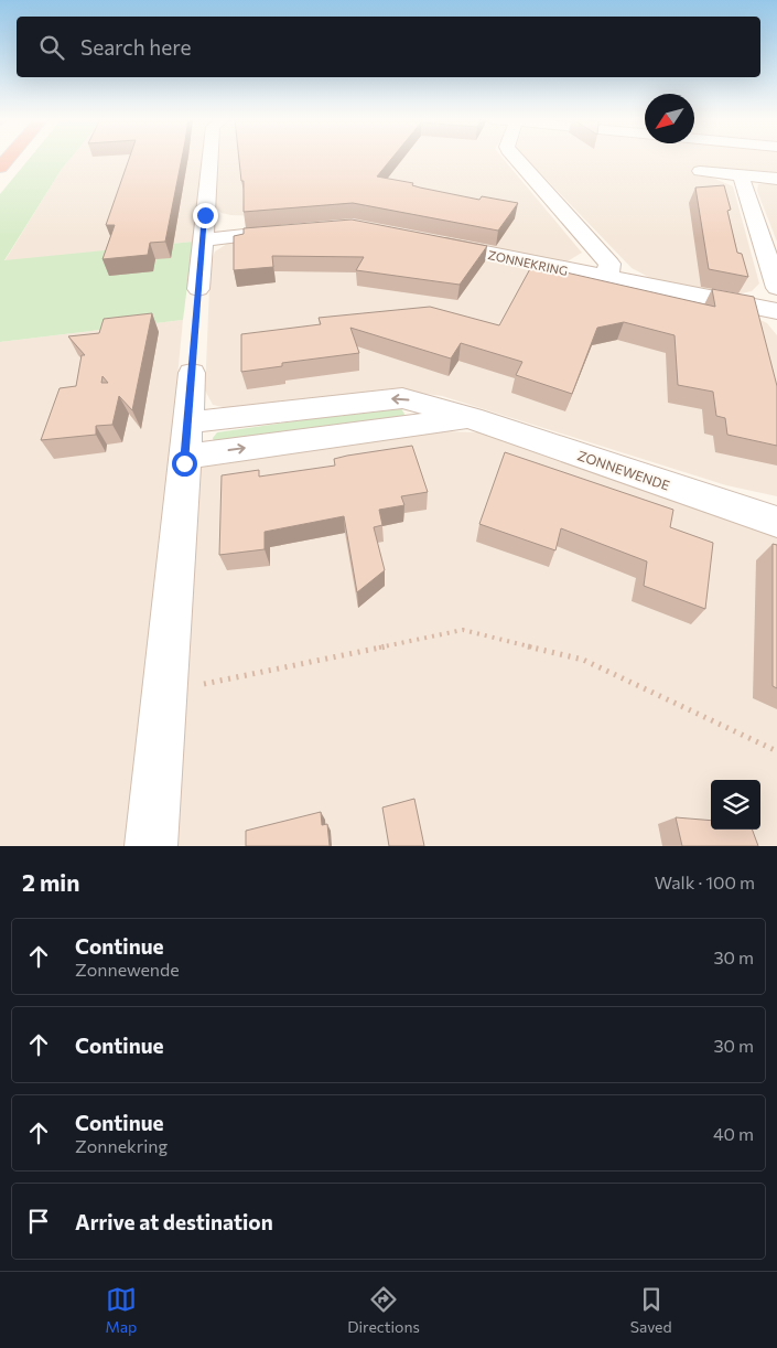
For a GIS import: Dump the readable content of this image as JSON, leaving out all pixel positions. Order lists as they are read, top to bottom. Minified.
{"streets":{"street":["ZONNEKRING","ZONNEWENDE"]},"north":"bottom left","page":{"search":"Search here","heading":["2 min","Walk · 100 m"],"list":[["Continue","Zonnewende","30 m"],["Continue","30 m"],["Continue","Zonnekring","40 m"],"Arrive at destination"],"nav":["Map","Directions","Saved"]}}
